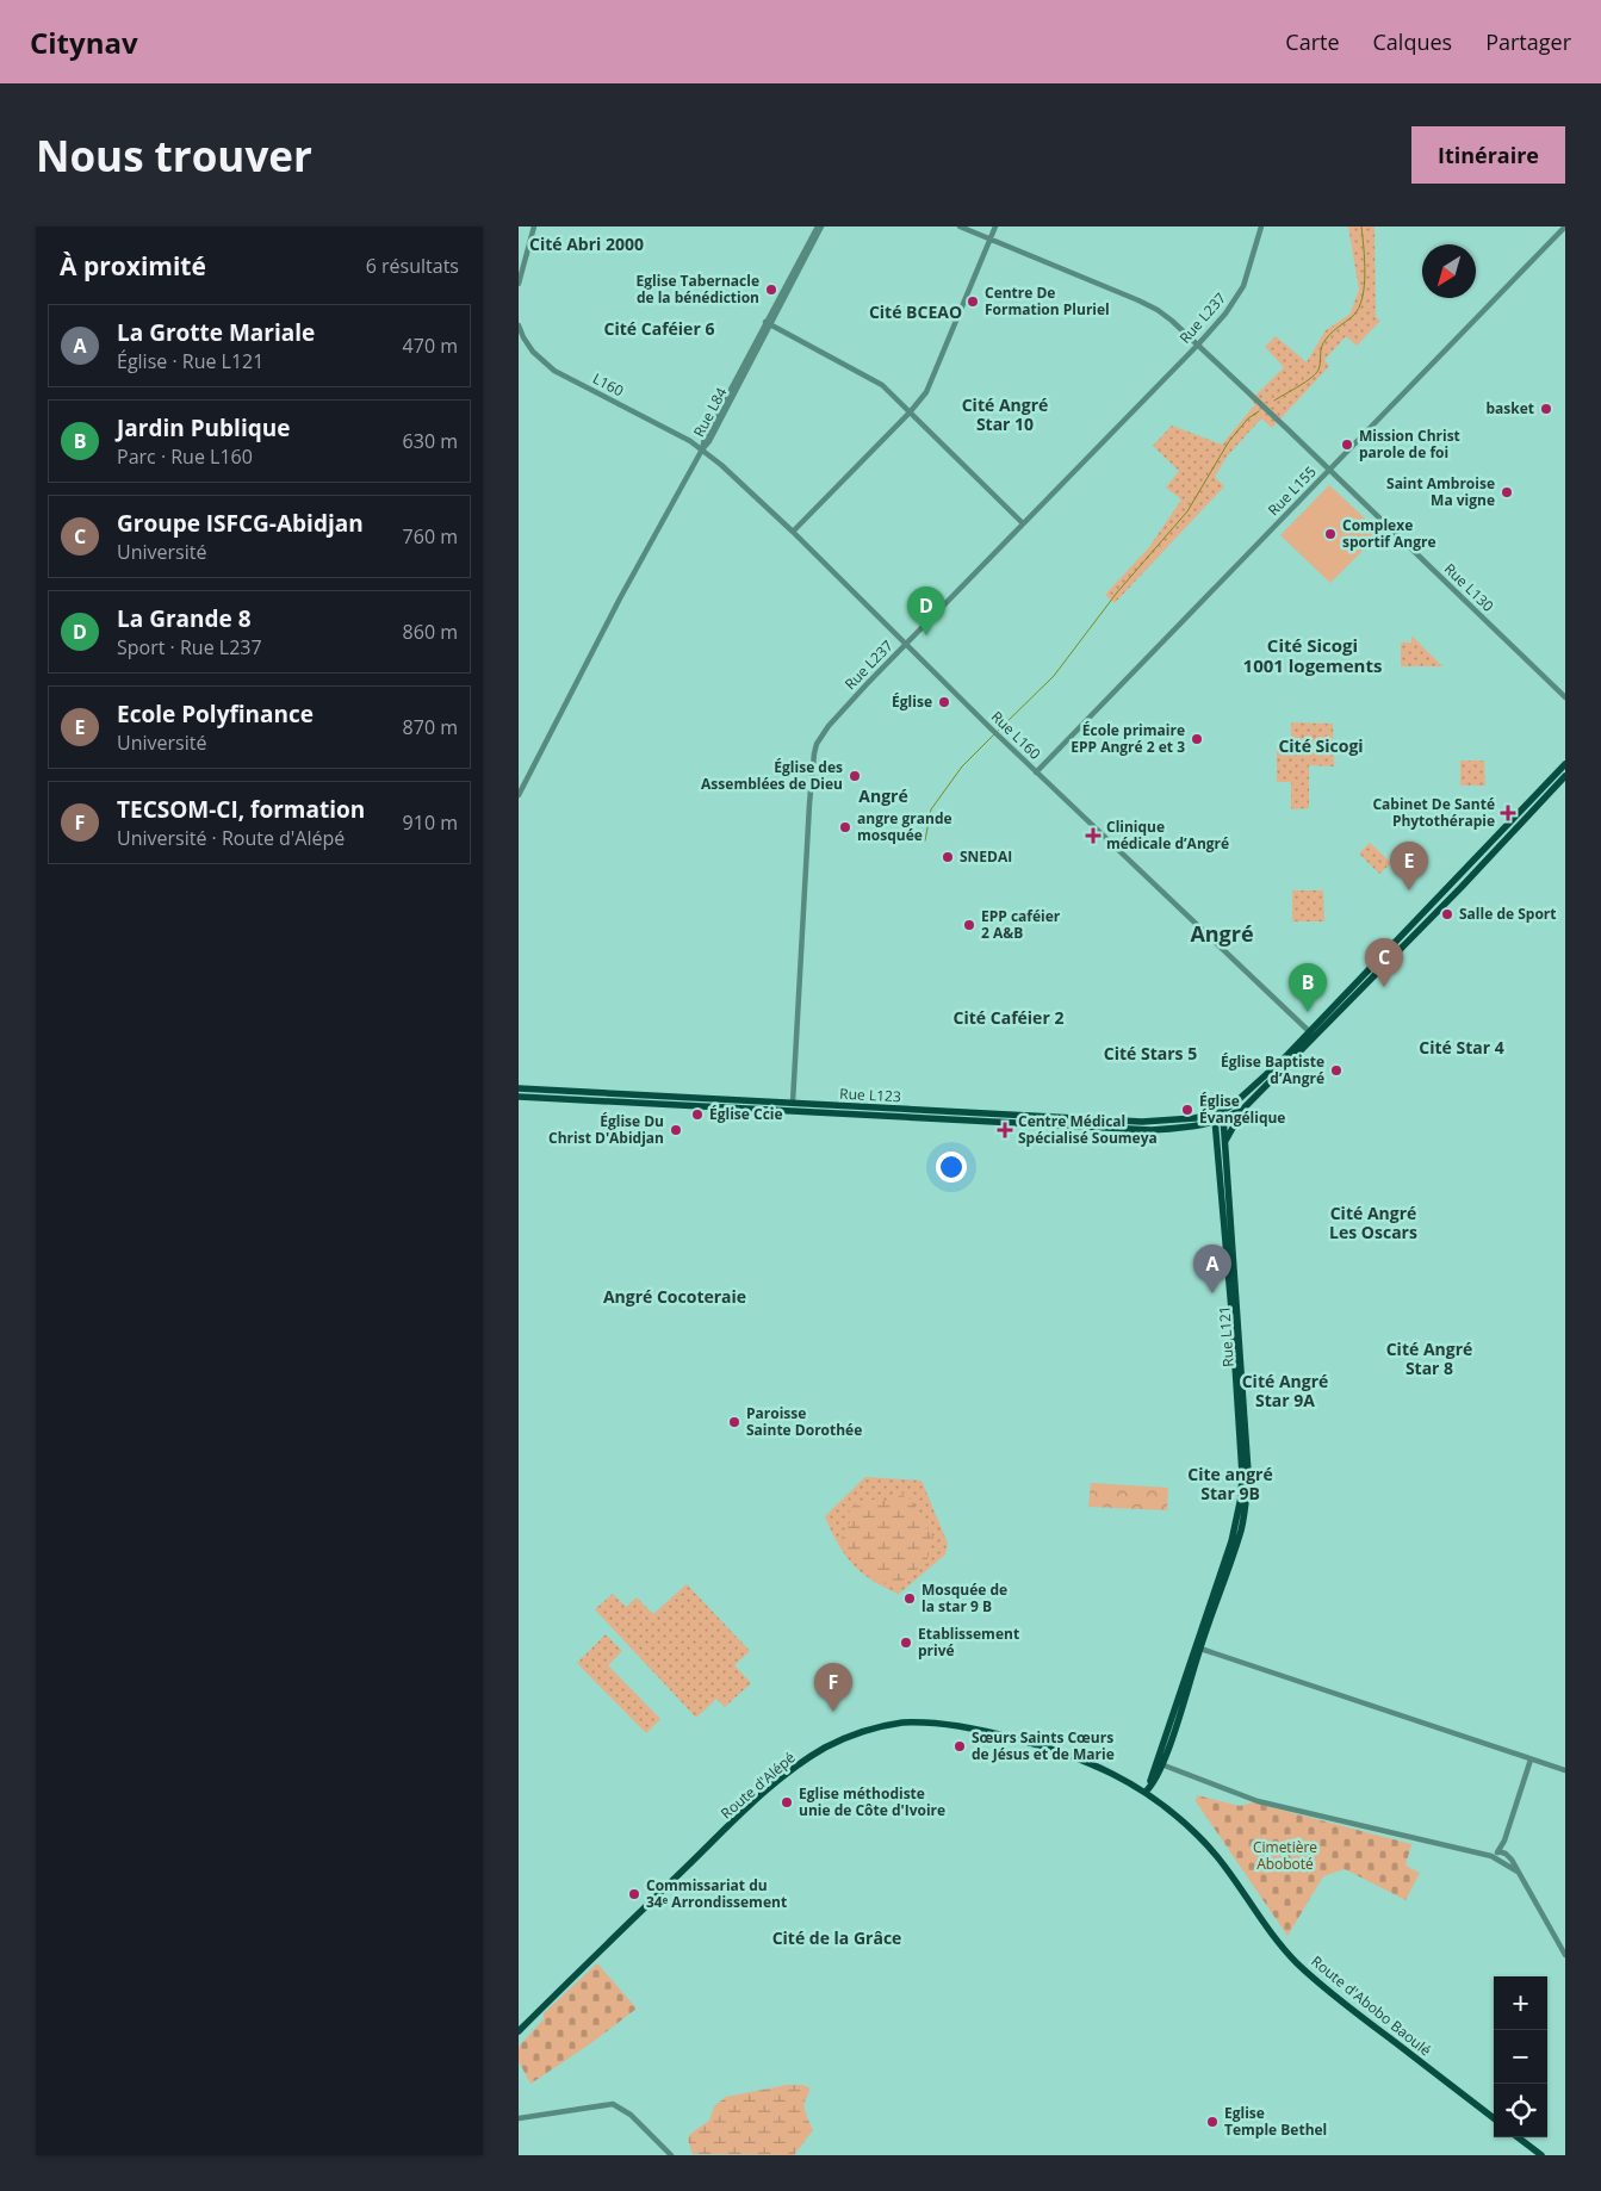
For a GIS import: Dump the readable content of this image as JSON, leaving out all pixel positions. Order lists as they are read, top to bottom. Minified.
{"streets":{"main road":["Rue L123","Rue L121","Route d'Alépé","Route d'Abobo Baoulé"],"street":["Rue L237","L160","Rue L84","Rue L155","Rue L130","Rue L160"]},"crossings":[["Rue L237","Rue L130"],["Rue L237","Rue L160"],["Rue L237","Rue L123"],["L160","Rue L84"],["L160","Rue L160"],["Rue L84","Rue L160"],["Rue L155","Rue L130"],["Rue L155","Rue L160"],["Rue L123","Rue L121"],["Route d'Alépé","Route d'Abobo Baoulé"]],"districts":["Cité Abri 2000","Cité BCEAO","Cité Caféier 6","Cité Angré Star 10","Cité Sicogi 1001 logements","Cité Sicogi","Angré","Angré","Cité Caféier 2","Cité Star 4","Cité Stars 5","Cité Angré Les Oscars","Angré Cocoteraie","Cité Angré Star 8","Cité Angré Star 9A","Cite angré Star 9B","Cité de la Grâce"],"parks":["Cimetière Aboboté"],"places":{"other":["Eglise Tabernacle de la bénédiction","Centre De Formation Pluriel","basket","Mission Christ parole de foi","Saint Ambroise Ma vigne","Complexe sportif Angre","Église","École primaire EPP Angré 2 et 3","Église des Assemblées de Dieu","angre grande mosquée","SNEDAI","Salle de Sport","EPP caféier 2 A&B","Église Baptiste d’Angré","Église Évangélique","Église Ccie","Église Du Christ D'Abidjan","Paroisse Sainte Dorothée","Mosquée de la star 9 B","Etablissement privé","Sœurs Saints Cœurs de Jésus et de Marie","Eglise méthodiste unie de Côte d'Ivoire","Commissariat du 34ᵉ Arrondissement","Eglise Temple Bethel"],"health":["Cabinet De Santé Phytothérapie","Clinique médicale d’Angré","Centre Médical Spécialisé Soumeya"]},"north":"bottom left","page":{"header":"Citynav","nav":["Carte","Calques","Partager"],"buttons":"Itinéraire","title":"Nous trouver","heading":["À proximité","6 résultats"],"list":[{"mark":"A","name":"La Grotte Mariale","note":"Église · Rue L121","value":"470 m"},{"mark":"B","name":"Jardin Publique","note":"Parc · Rue L160","value":"630 m"},{"mark":"C","name":"Groupe ISFCG-Abidjan","note":"Université","value":"760 m"},{"mark":"D","name":"La Grande 8","note":"Sport · Rue L237","value":"860 m"},{"mark":"E","name":"Ecole Polyfinance","note":"Université","value":"870 m"},{"mark":"F","name":"TECSOM-CI, formation","note":"Université · Route d'Alépé","value":"910 m"}],"pins":["D","E","C","B","A","F"],"map_buttons":["+","−"]}}
